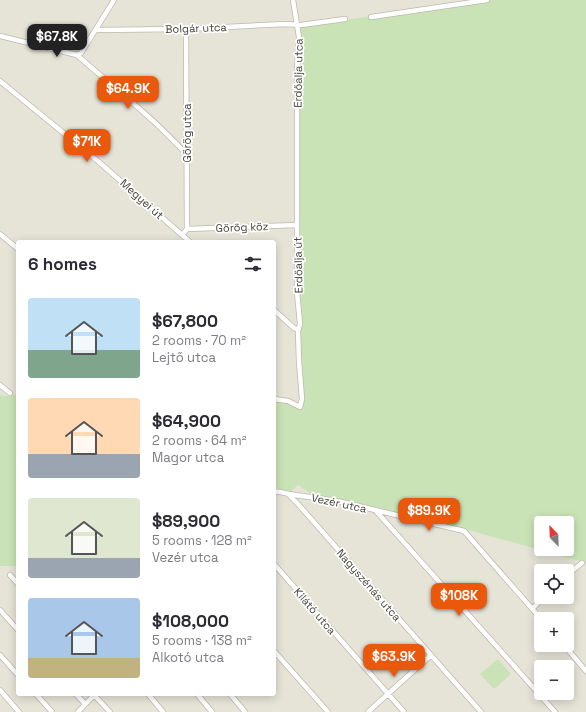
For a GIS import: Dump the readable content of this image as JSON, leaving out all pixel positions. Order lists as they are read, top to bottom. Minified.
{"streets":{"street":["Bolgár utca","Erdőalja utca","Görög utca","Megyei út","Görög köz","Erdőalja út","Vezér utca","Nagyszénás utca","Kilátó utca"]},"crossings":[["Bolgár utca","Erdőalja utca"],["Bolgár utca","Görög utca"],["Erdőalja utca","Erdőalja út"],["Görög utca","Görög köz"],["Görög köz","Erdőalja út"],["Vezér utca","Nagyszénás utca"]],"north":"top left","page":{"price":["$67.8K","$64.9K","$71K","$89.9K","$108K","$63.9K"],"heading":"6 homes","list":[{"name":"$67,800","note":"2 rooms · 70 m² · Lejtő utca"},{"name":"$64,900","note":"2 rooms · 64 m² · Magor utca"},{"name":"$89,900","note":"5 rooms · 128 m² · Vezér utca"},{"name":"$108,000","note":"5 rooms · 138 m² · Alkotó utca"}],"map_buttons":["+","−"]}}
